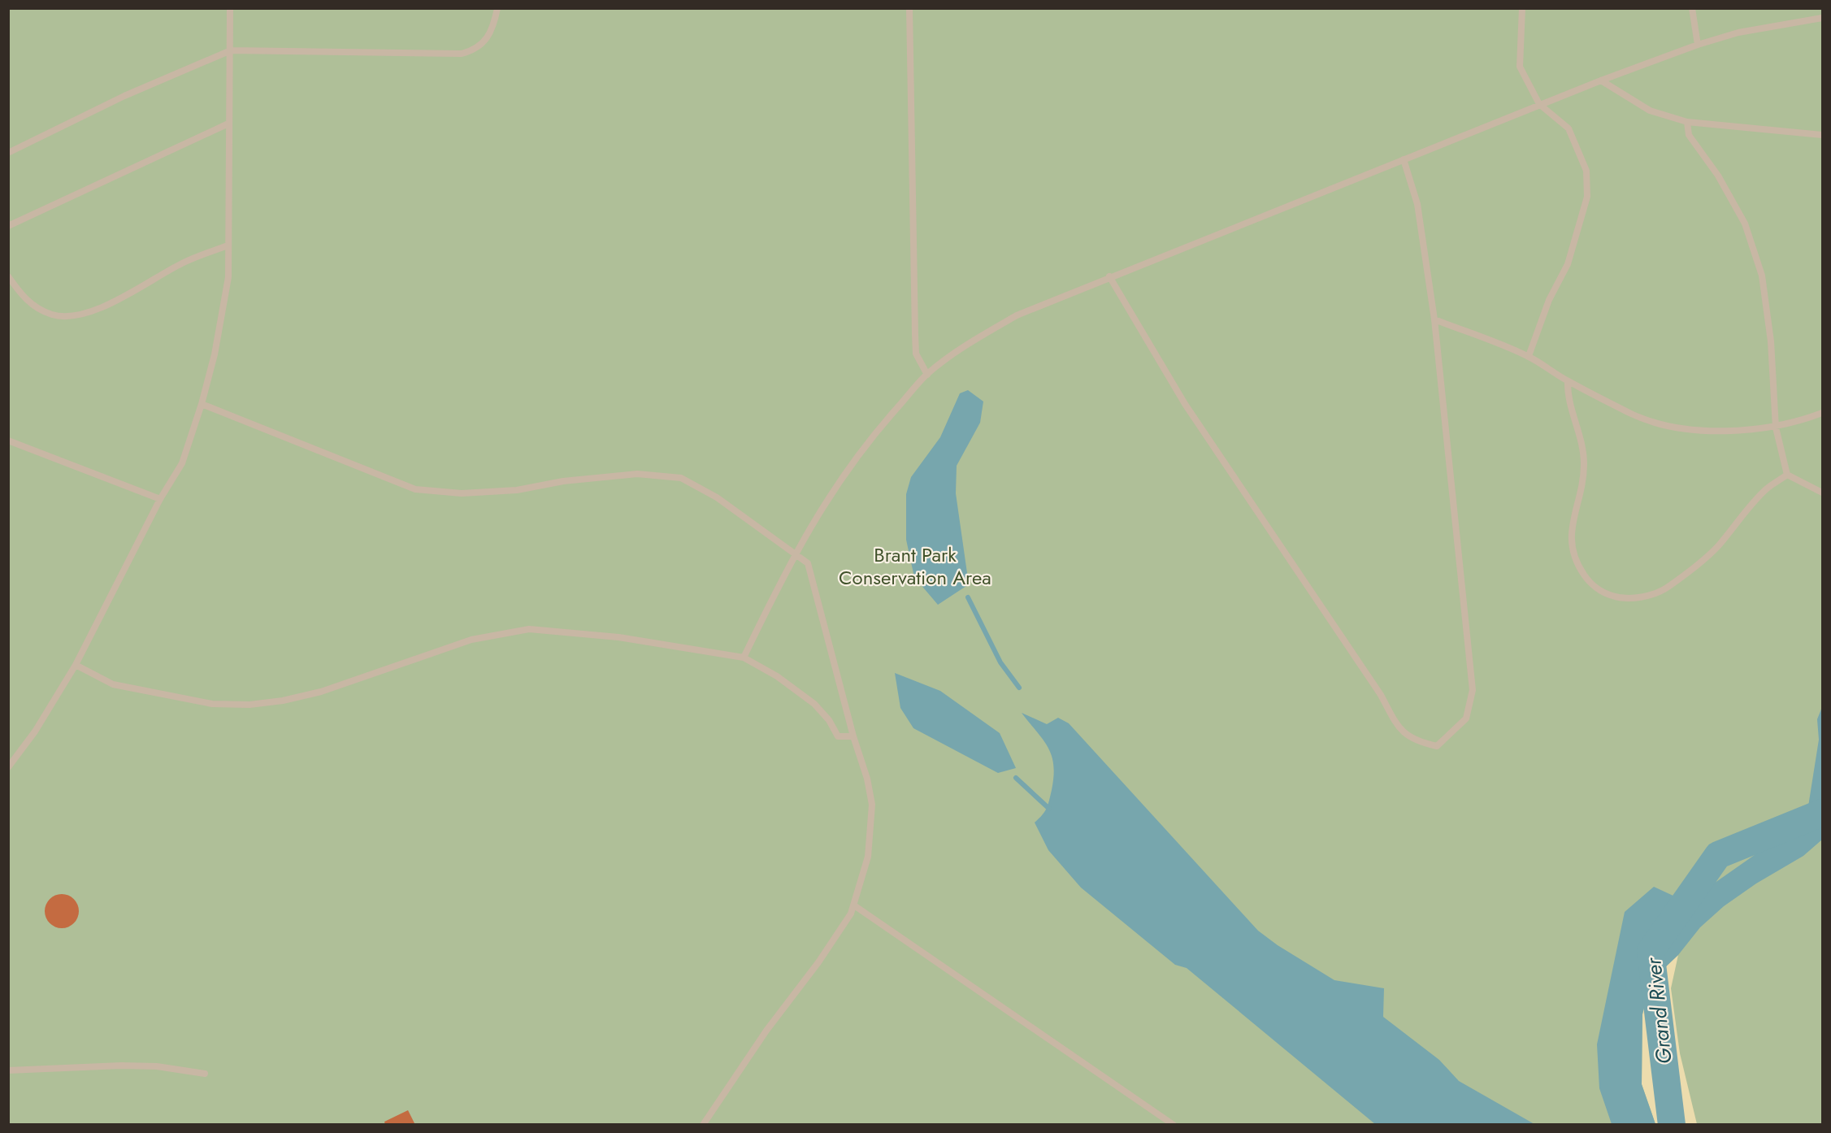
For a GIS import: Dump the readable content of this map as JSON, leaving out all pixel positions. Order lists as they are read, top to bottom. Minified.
{"water":["Grand River"],"parks":["Brant Park Conservation Area"]}
